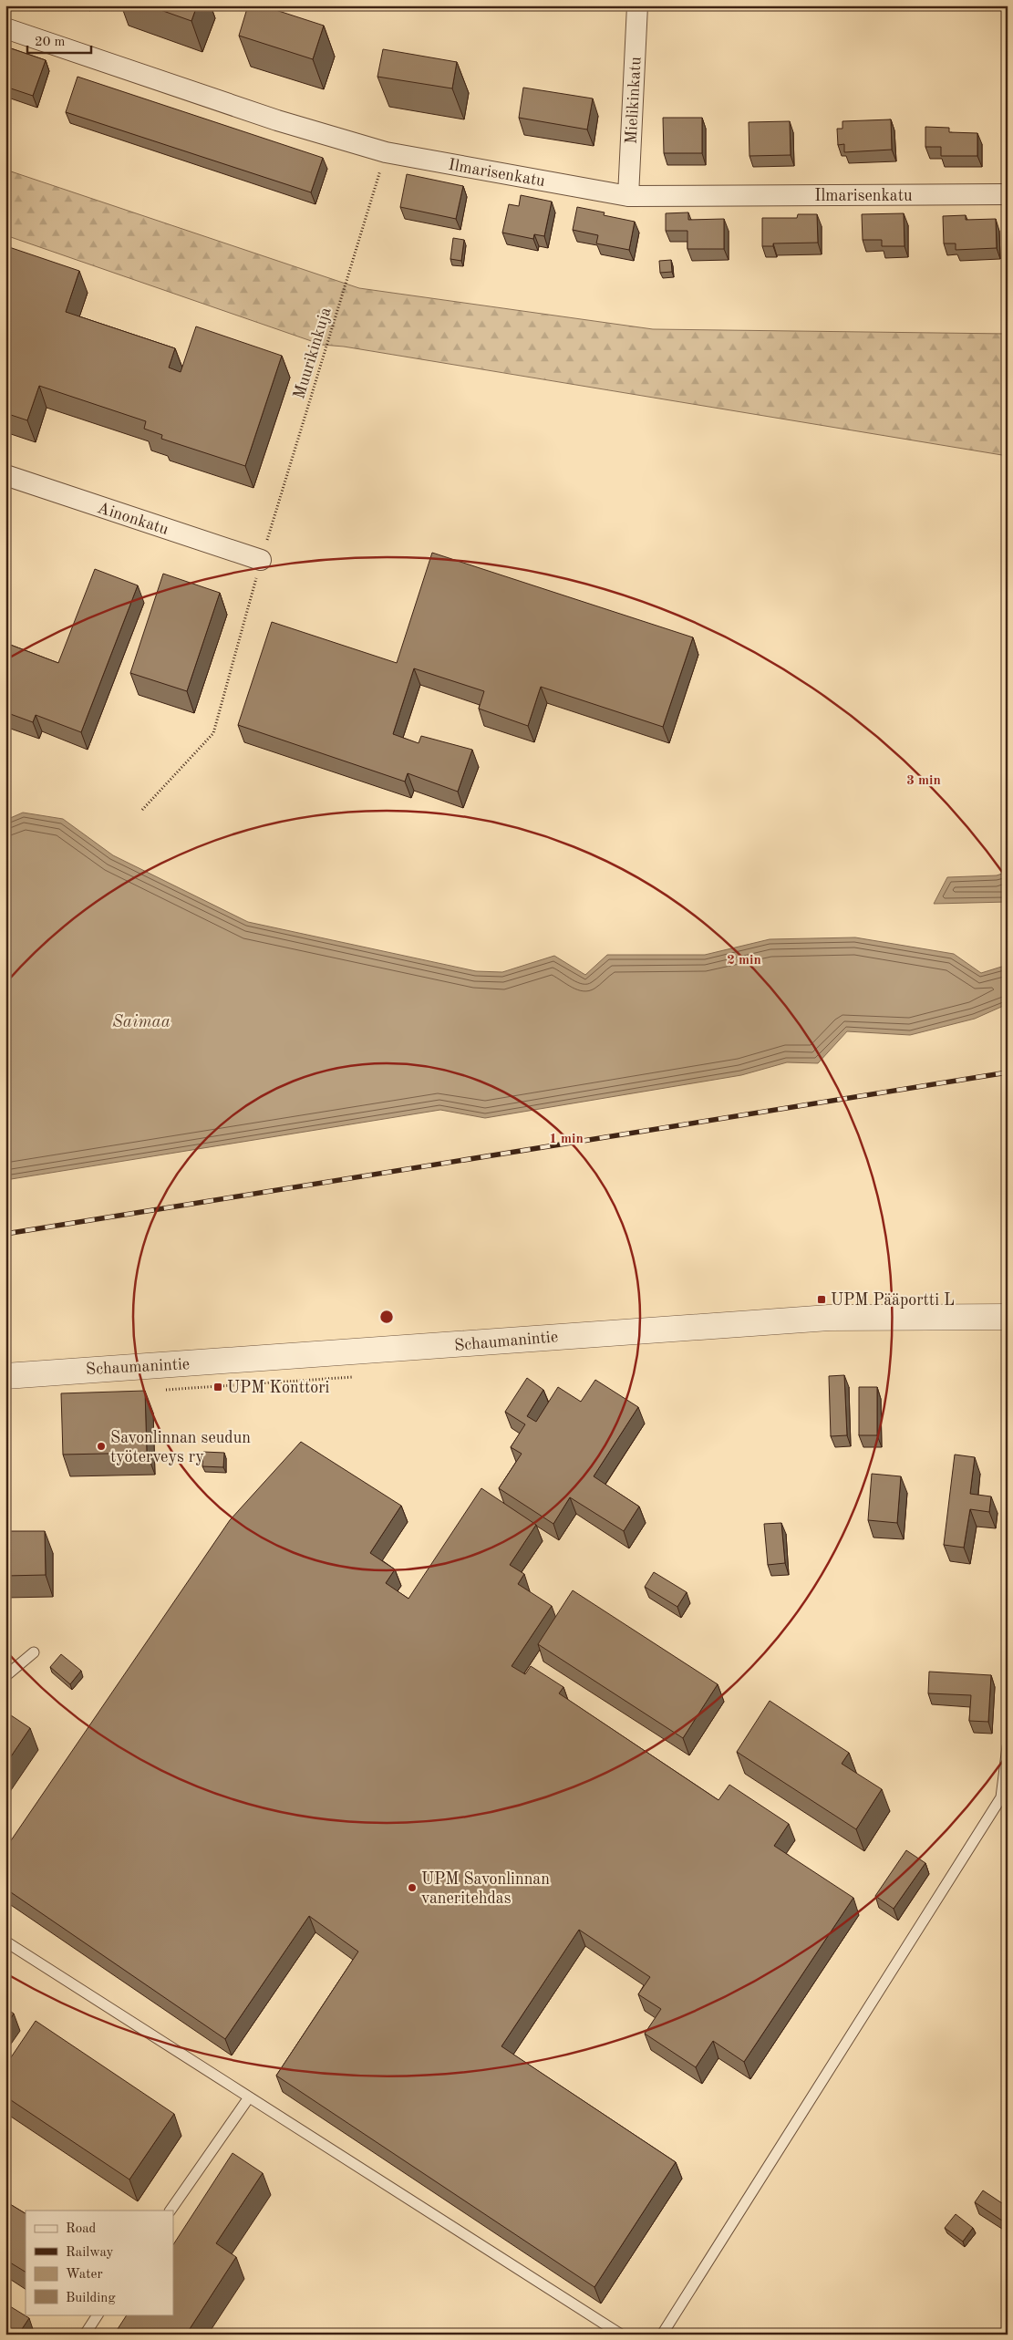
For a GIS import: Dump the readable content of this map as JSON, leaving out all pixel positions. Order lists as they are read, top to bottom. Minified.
{"streets":{"street":["Mielikinkatu","Ilmarisenkatu","Ainonkatu","Schaumanintie"],"path":["Muurikinkuja"]},"crossings":[["Mielikinkatu","Ilmarisenkatu"],["Ilmarisenkatu","Muurikinkuja"],["Muurikinkuja","Ainonkatu"]],"water":["Saimaa"],"places":{"transit":["UPM Pääportti L","UPM Konttori"],"other":["Savonlinnan seudun työterveys ry","UPM Savonlinnan vaneritehdas"]},"legend":["Road","Railway","Water","Building"],"scale_bar":"20 m","rings":["3 min","2 min","1 min"]}
